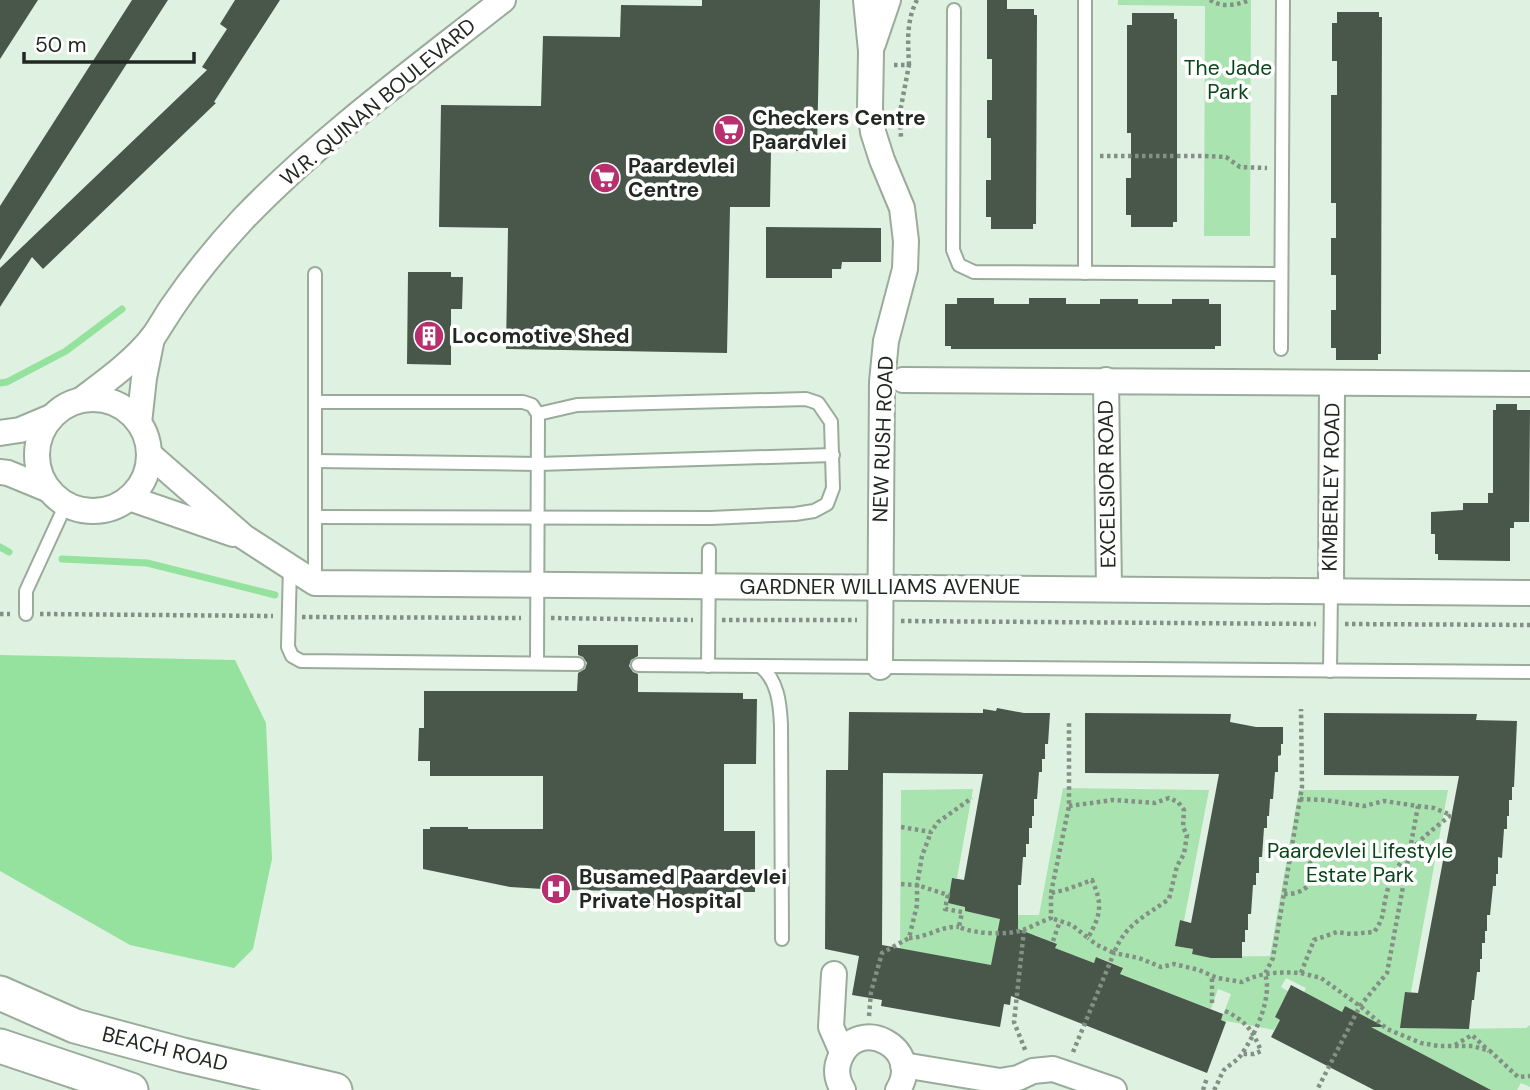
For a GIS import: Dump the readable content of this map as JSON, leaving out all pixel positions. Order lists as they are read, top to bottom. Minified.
{"streets":{"main road":["BEACH ROAD"],"street":["W.R. QUINAN BOULEVARD","NEW RUSH ROAD","EXCELSIOR ROAD","KIMBERLEY ROAD","GARDNER WILLIAMS AVENUE"]},"crossings":[["NEW RUSH ROAD","GARDNER WILLIAMS AVENUE"],["EXCELSIOR ROAD","GARDNER WILLIAMS AVENUE"],["KIMBERLEY ROAD","GARDNER WILLIAMS AVENUE"]],"parks":["The Jade Park","Paardevlei Lifestyle Estate Park"],"places":{"supermarket":["Checkers Centre Paardvlei","Paardevlei Centre"],"building":["Locomotive Shed"],"hospital":["Busamed Paardevlei Private Hospital"]},"scale_bar":"50 m"}
